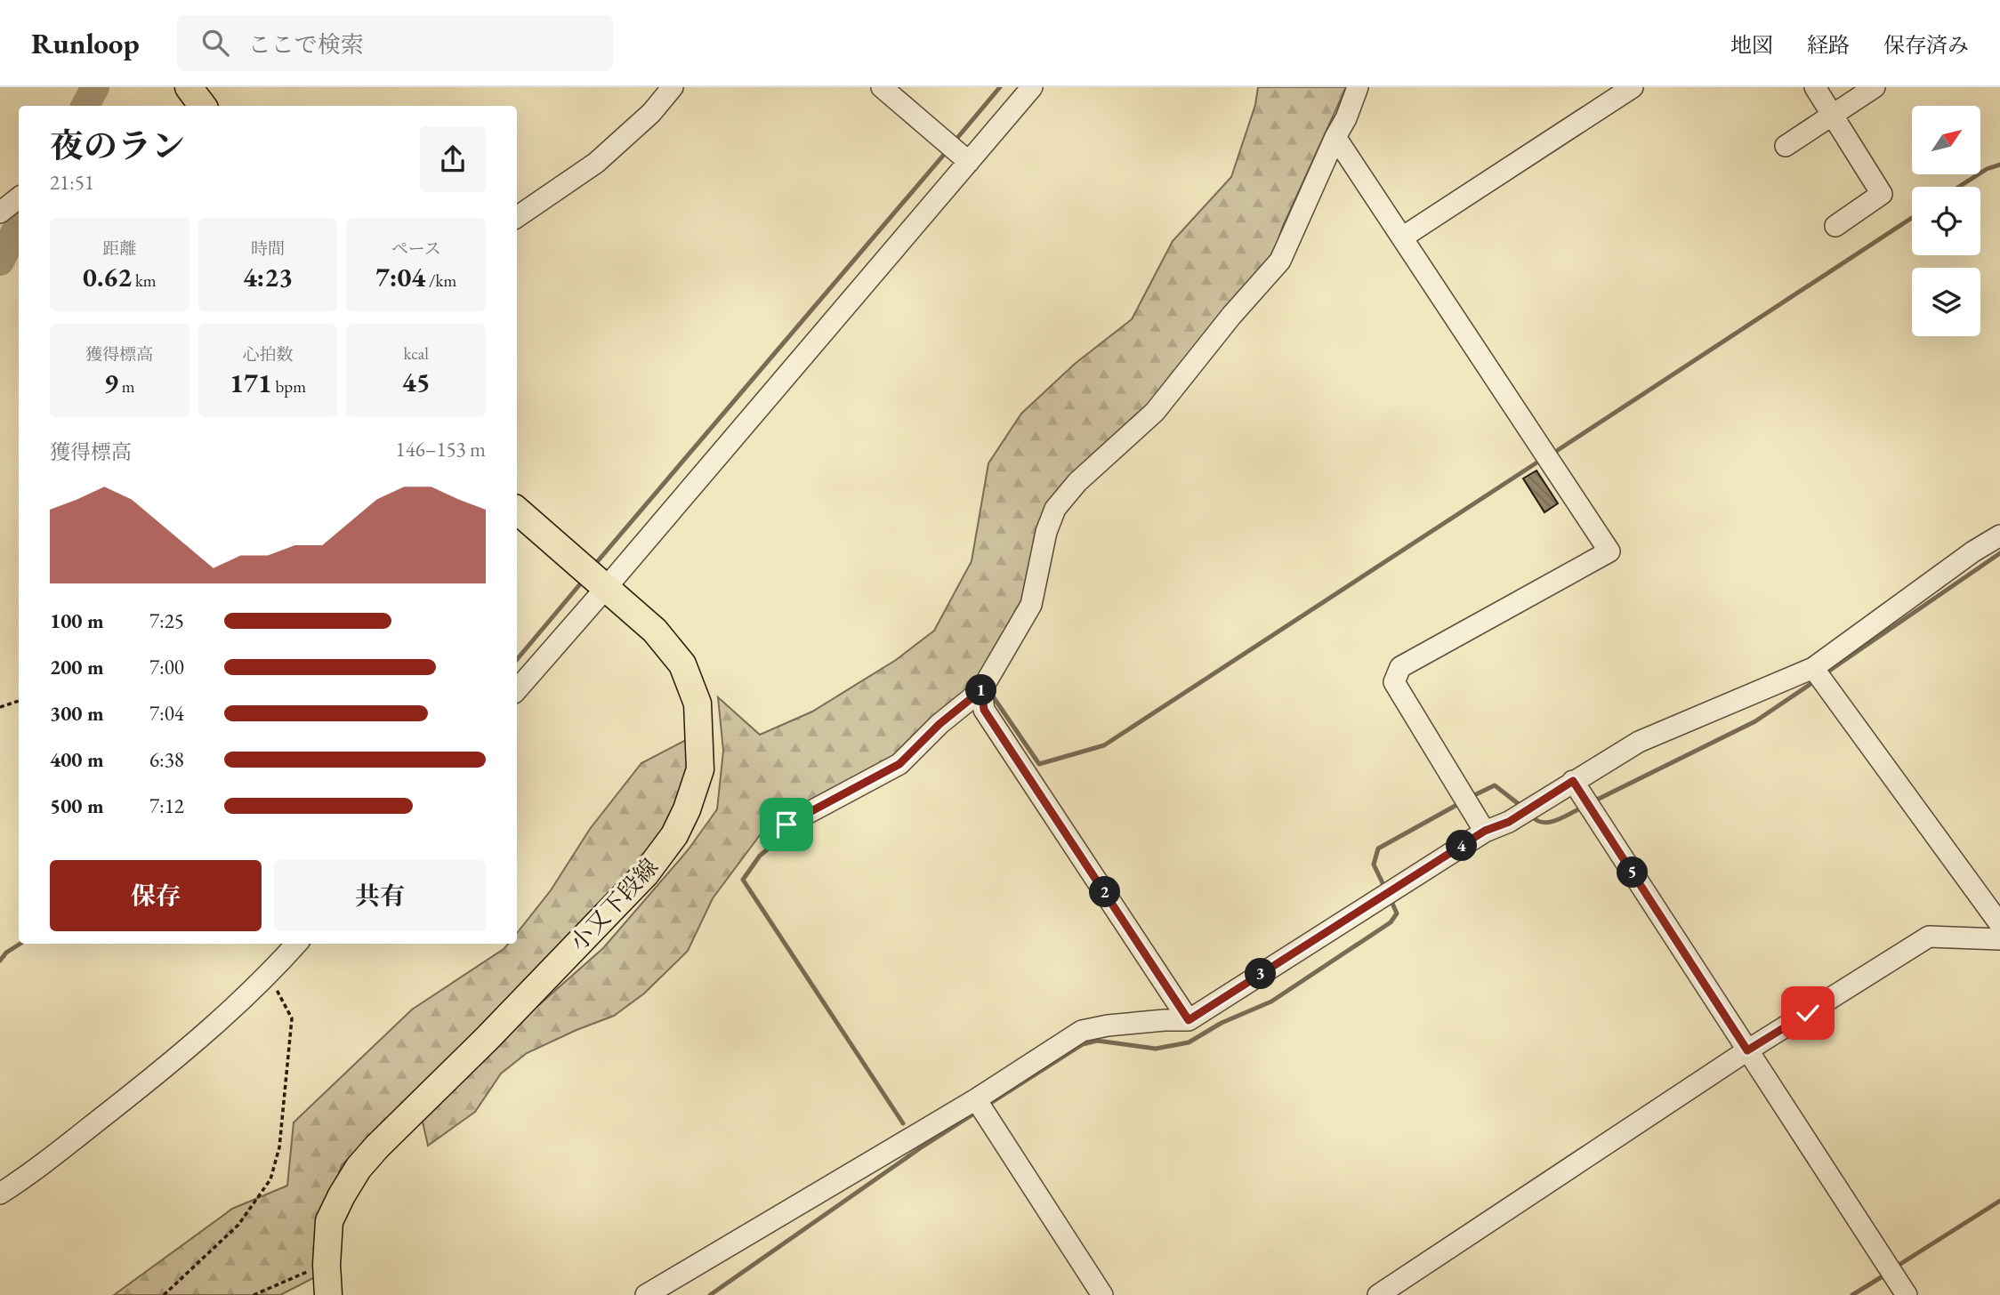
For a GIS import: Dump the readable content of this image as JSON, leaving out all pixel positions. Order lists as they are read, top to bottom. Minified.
{"streets":{"main road":["小又下段線"]},"north":"top right","page":{"header":"Runloop","search":"ここで検索","nav":["地図","経路","保存済み"],"heading":["夜のラン","21:51"],"stats":[["距離","0.62 km"],["時間","4:23"],["ペース","7:04 /km"],["獲得標高","9 m"],["心拍数","171 bpm"],["kcal","45"]],"chart":["獲得標高","146–153 m"],"list":[{"name":"100 m","note":"7:25"},{"name":"200 m","note":"7:00"},{"name":"300 m","note":"7:04"},{"name":"400 m","note":"6:38"},{"name":"500 m","note":"7:12"}],"pins":["1","4","5","2","3"],"buttons":["保存","共有"]}}
